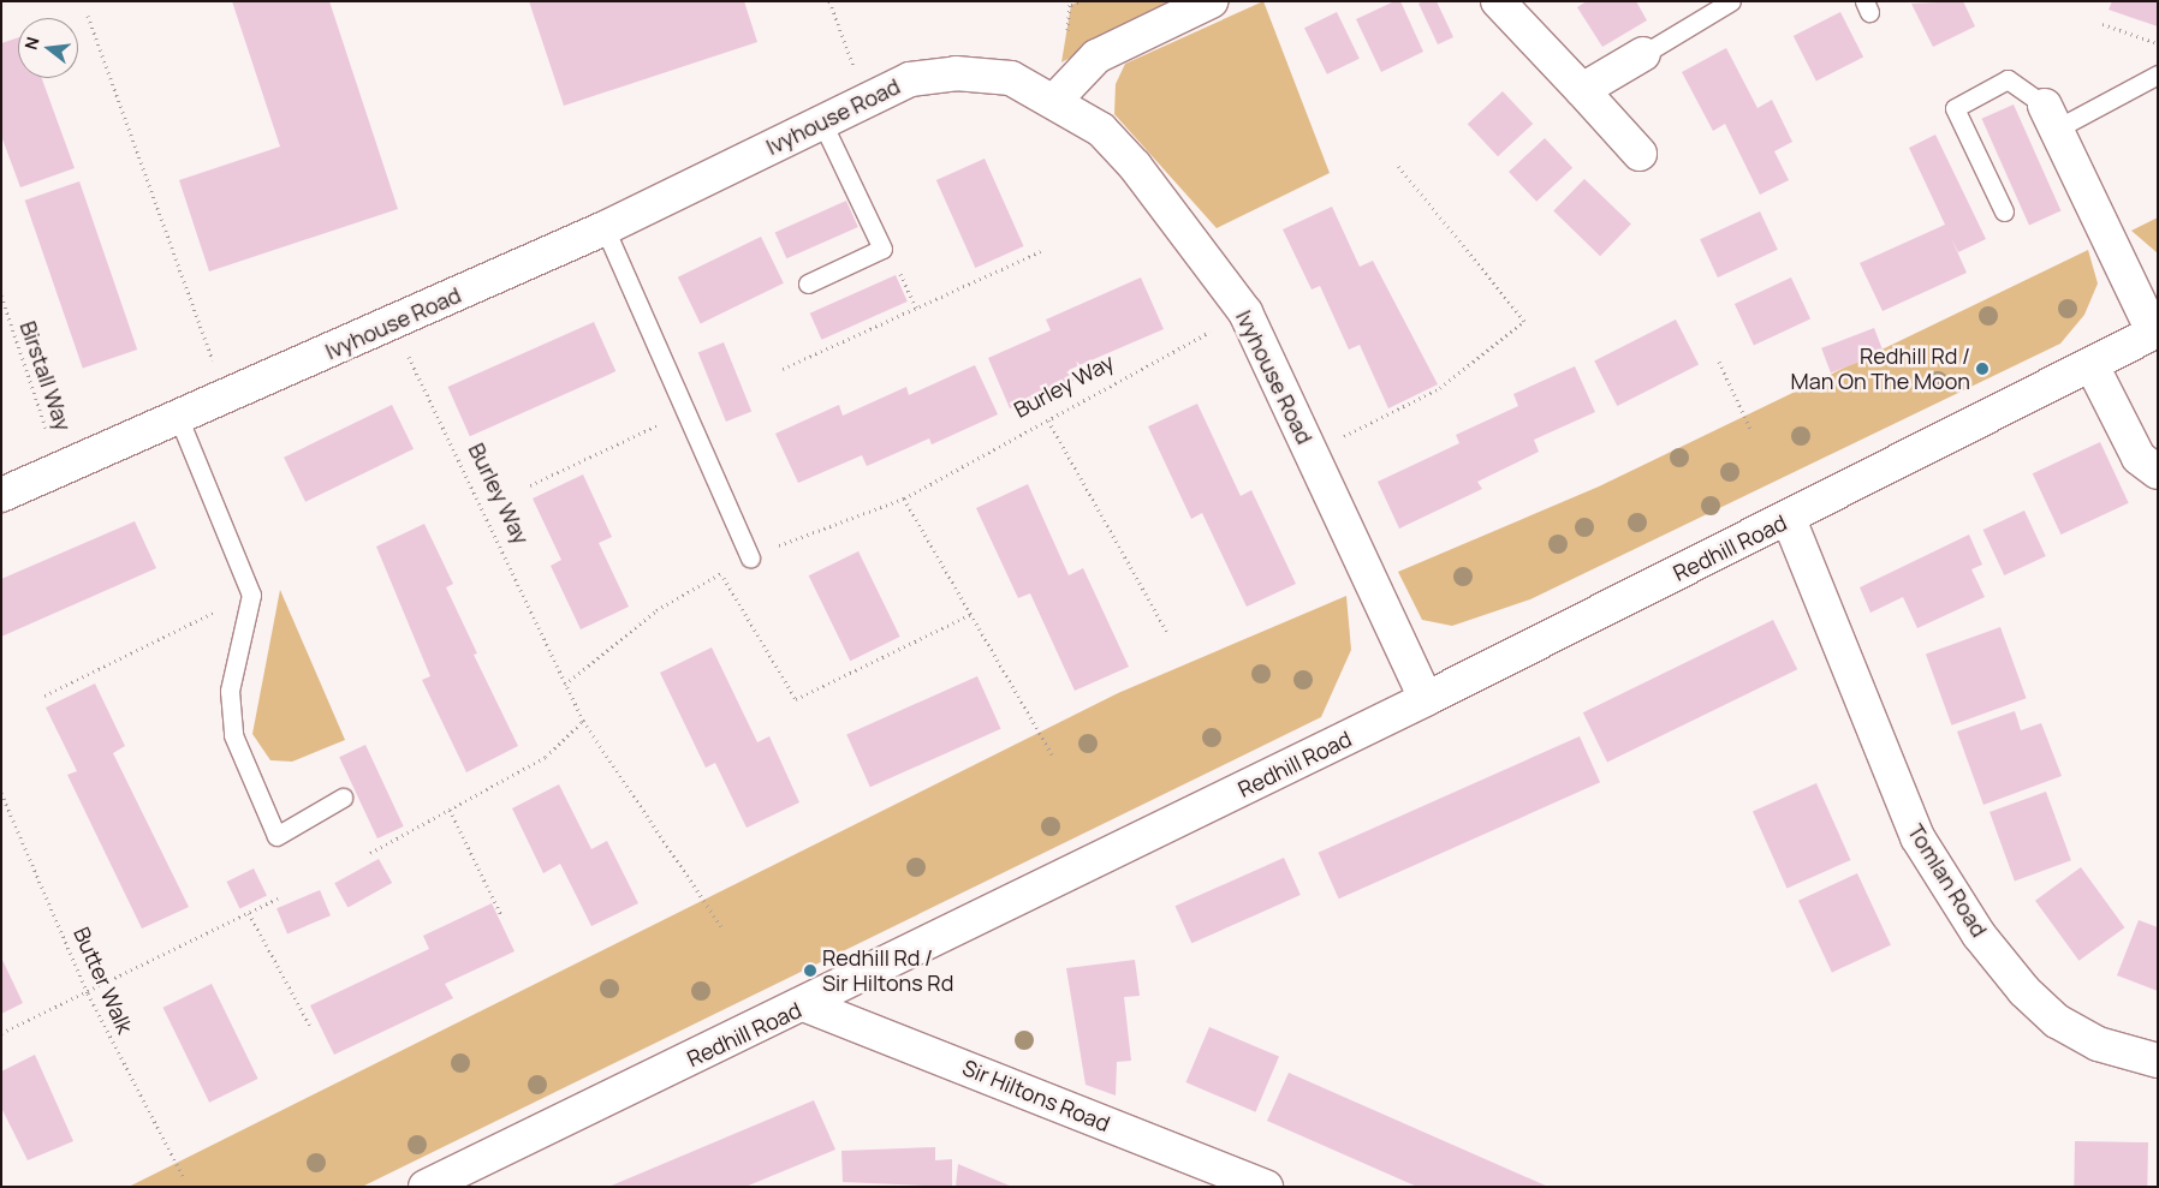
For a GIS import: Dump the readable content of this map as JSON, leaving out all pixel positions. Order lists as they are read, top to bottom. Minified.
{"streets":{"street":["Ivyhouse Road","Redhill Road","Tomlan Road","Sir Hiltons Road"],"path":["Birstall Way","Burley Way","Butter Walk"]},"crossings":[["Ivyhouse Road","Birstall Way"],["Ivyhouse Road","Burley Way"],["Ivyhouse Road","Redhill Road"],["Redhill Road","Tomlan Road"],["Redhill Road","Sir Hiltons Road"]],"places":["Redhill Rd / Man On The Moon","Redhill Rd / Sir Hiltons Rd"],"north":"left"}
